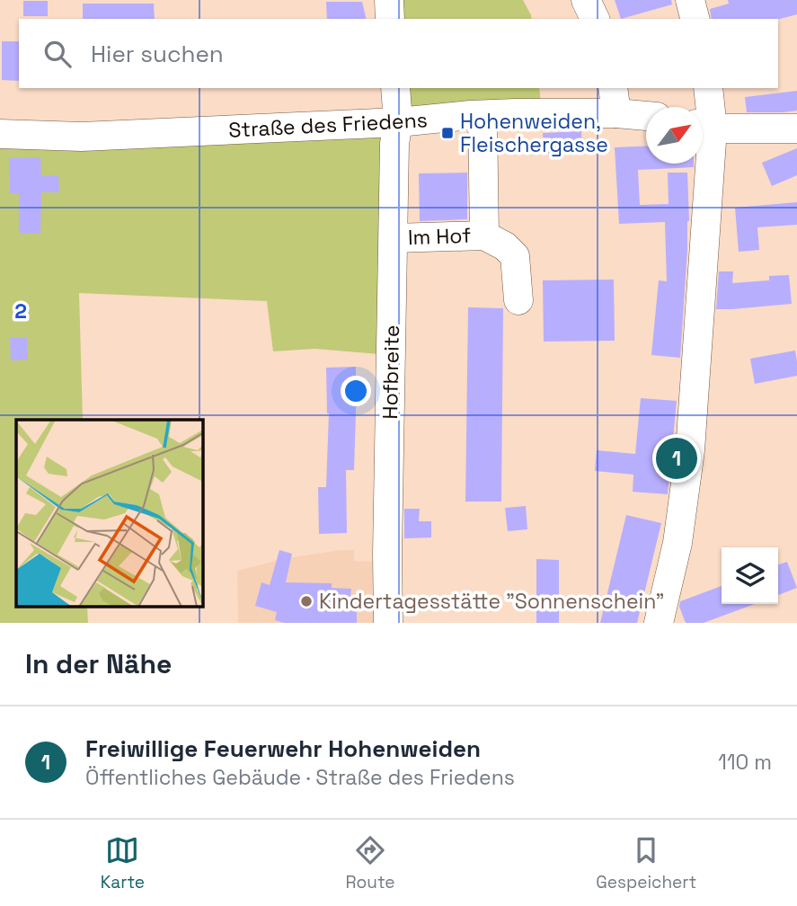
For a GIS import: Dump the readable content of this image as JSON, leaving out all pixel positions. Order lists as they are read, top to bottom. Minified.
{"streets":{"street":["Straße des Friedens","Im Hof","Hofbreite"]},"crossings":[["Straße des Friedens","Im Hof"],["Straße des Friedens","Hofbreite"],["Im Hof","Hofbreite"]],"places":{"transit":["Hohenweiden, Fleischergasse"],"other":["Kindertagesstätte \"Sonnenschein\""]},"north":"top right","page":{"search":"Hier suchen","pins":"1","heading":"In der Nähe","list":[{"mark":"1","name":"Freiwillige Feuerwehr Hohenweiden","note":"Öffentliches Gebäude · Straße des Friedens","value":"110 m"}],"nav":["Karte","Route","Gespeichert"]},"grid":{"rows":["2"]}}
